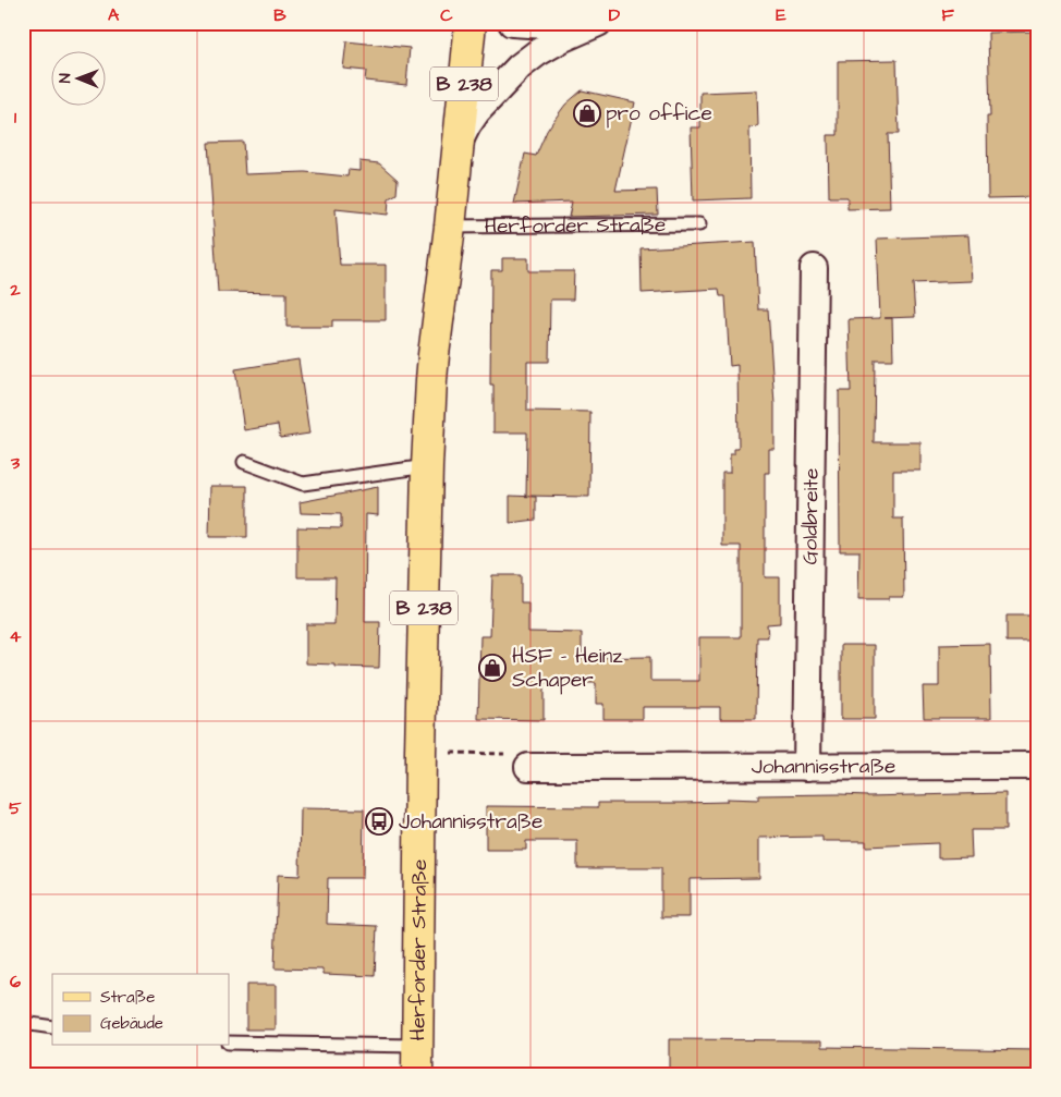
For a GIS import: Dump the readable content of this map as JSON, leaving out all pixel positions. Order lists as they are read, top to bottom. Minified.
{"streets":{"main road":["B 238","Herforder Straße"],"street":["Goldbreite","Johannisstraße"]},"crossings":[["Goldbreite","Johannisstraße"]],"places":{"shop":["pro office","HSF - Heinz Schaper"],"bus stop":["Johannisstraße"]},"legend":["Straße","Gebäude"],"north":"left","grid":{"columns":["A","B","C","D","E","F"],"rows":["1","2","3","4","5","6"]}}
